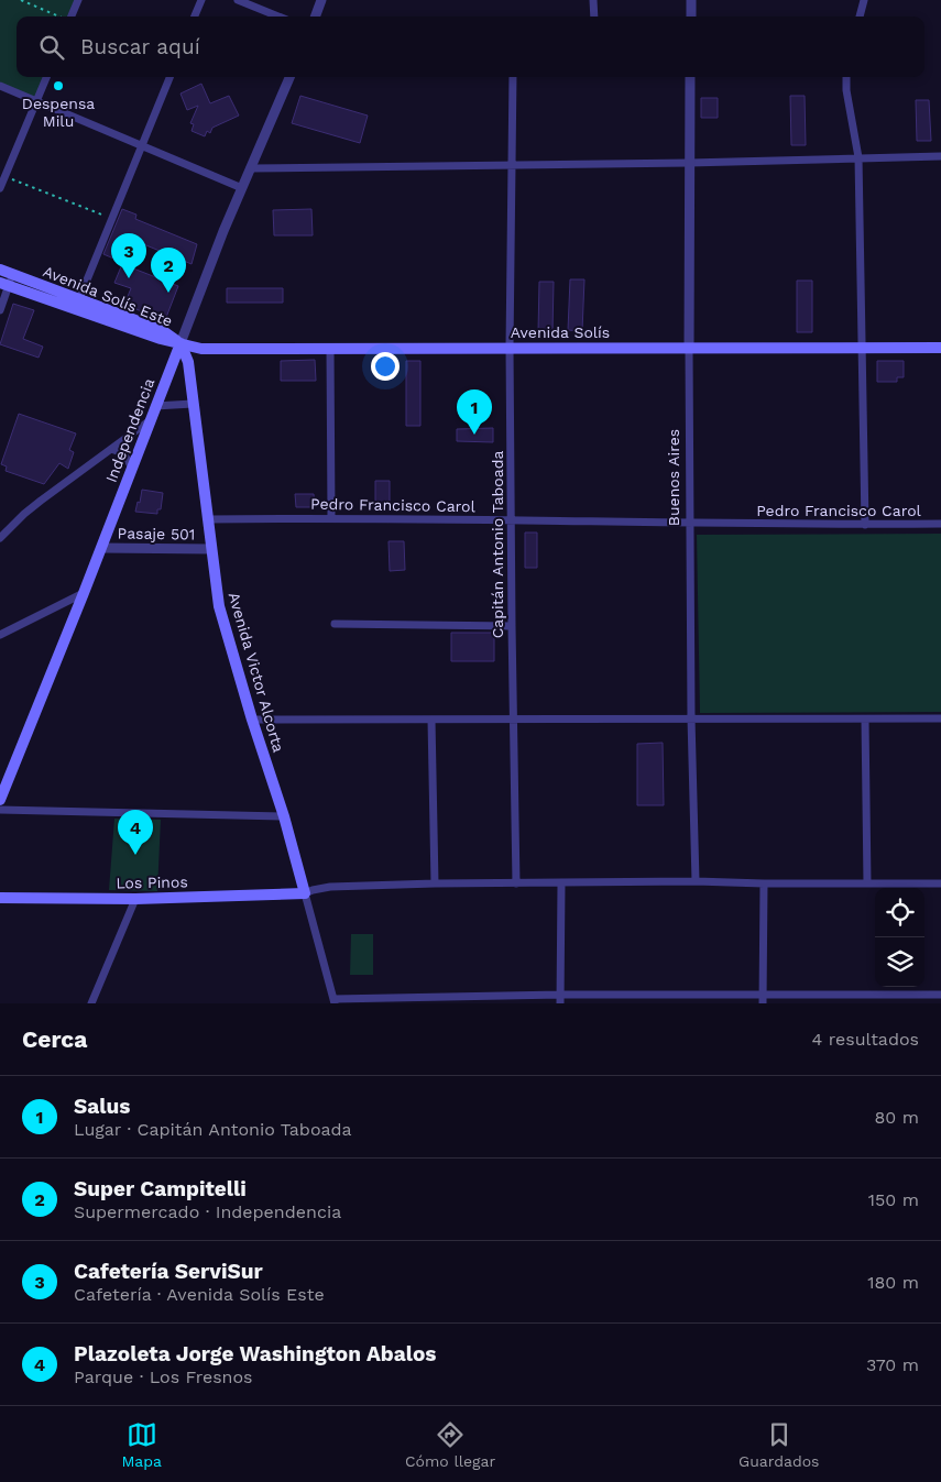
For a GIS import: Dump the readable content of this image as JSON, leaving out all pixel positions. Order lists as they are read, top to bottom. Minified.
{"streets":{"main road":["Avenida Solís Este","Avenida Solís","Independencia","Avenida Victor Alcorta","Los Pinos"],"street":["Buenos Aires","Pedro Francisco Carol","Pasaje 501","Capitán Antonio Taboada"]},"crossings":[["Avenida Solís Este","Avenida Solís"],["Avenida Solís Este","Independencia"],["Avenida Solís Este","Avenida Victor Alcorta"],["Avenida Solís","Independencia"],["Avenida Solís","Buenos Aires"],["Avenida Solís","Capitán Antonio Taboada"],["Avenida Solís","Avenida Victor Alcorta"],["Independencia","Pasaje 501"],["Independencia","Avenida Victor Alcorta"],["Buenos Aires","Pedro Francisco Carol"],["Pedro Francisco Carol","Capitán Antonio Taboada"],["Pedro Francisco Carol","Avenida Victor Alcorta"],["Pasaje 501","Avenida Victor Alcorta"],["Avenida Victor Alcorta","Los Pinos"]],"places":["Despensa Milu"],"page":{"search":"Buscar aquí","pins":["3","2","1","4"],"heading":["Cerca","4 resultados"],"list":[{"mark":"1","name":"Salus","note":"Lugar · Capitán Antonio Taboada","value":"80 m"},{"mark":"2","name":"Super Campitelli","note":"Supermercado · Independencia","value":"150 m"},{"mark":"3","name":"Cafetería ServiSur","note":"Cafetería · Avenida Solís Este","value":"180 m"},{"mark":"4","name":"Plazoleta Jorge Washington Abalos","note":"Parque · Los Fresnos","value":"370 m"}],"nav":["Mapa","Cómo llegar","Guardados"]}}
